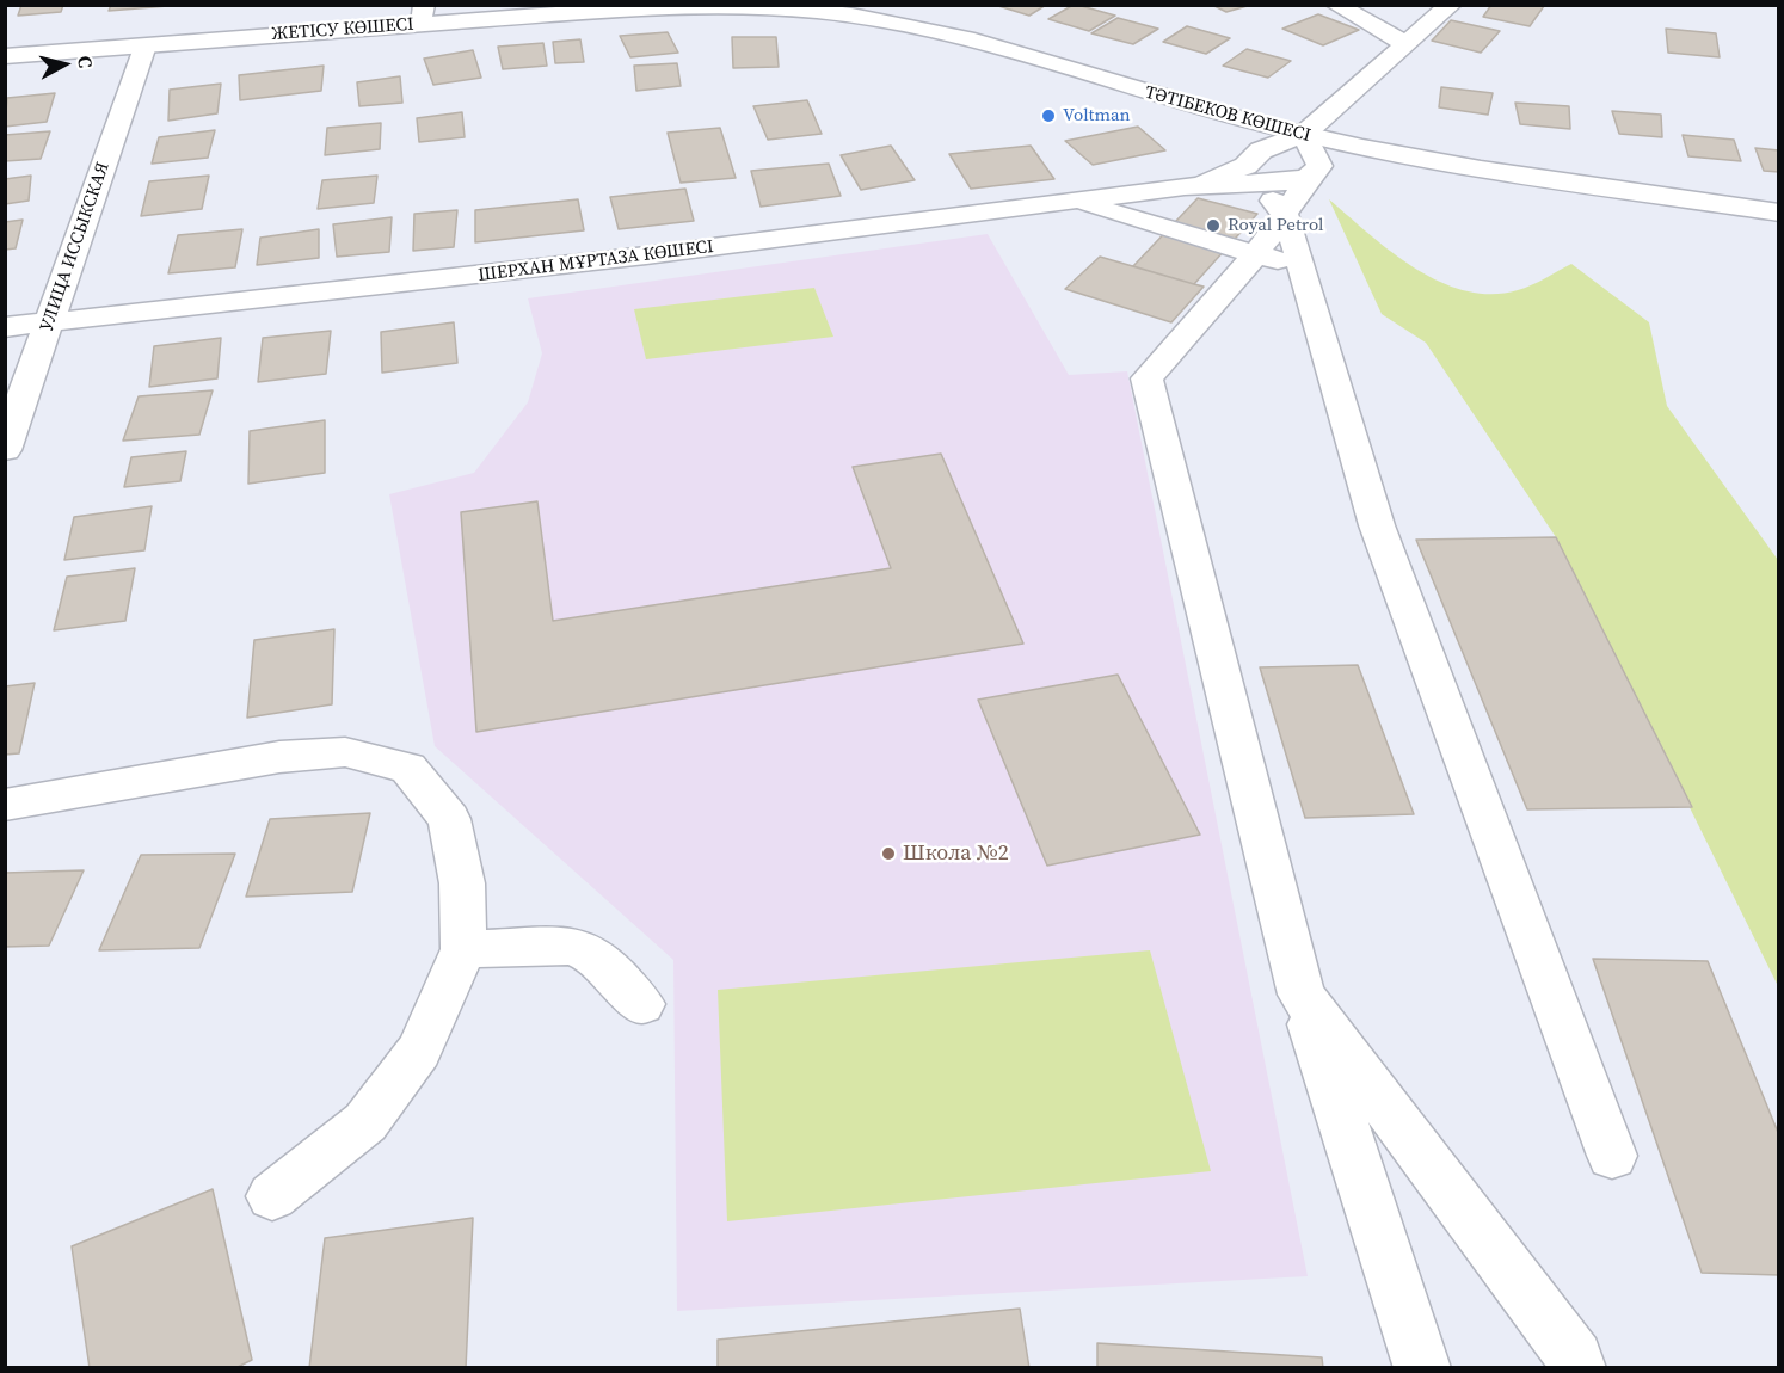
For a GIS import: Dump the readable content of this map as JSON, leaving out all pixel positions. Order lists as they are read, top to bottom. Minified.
{"streets":{"street":["ЖЕТІСУ КӨШЕСІ","ТӘТІБЕКОВ КӨШЕСІ","УЛИЦА ИССЫКСКАЯ","ШЕРХАН МҰРТАЗА КӨШЕСІ"]},"crossings":[["ЖЕТІСУ КӨШЕСІ","ТӘТІБЕКОВ КӨШЕСІ"],["ЖЕТІСУ КӨШЕСІ","УЛИЦА ИССЫКСКАЯ"],["УЛИЦА ИССЫКСКАЯ","ШЕРХАН МҰРТАЗА КӨШЕСІ"]],"places":["Voltman","Royal Petrol","Школа №2"],"north":"right"}
